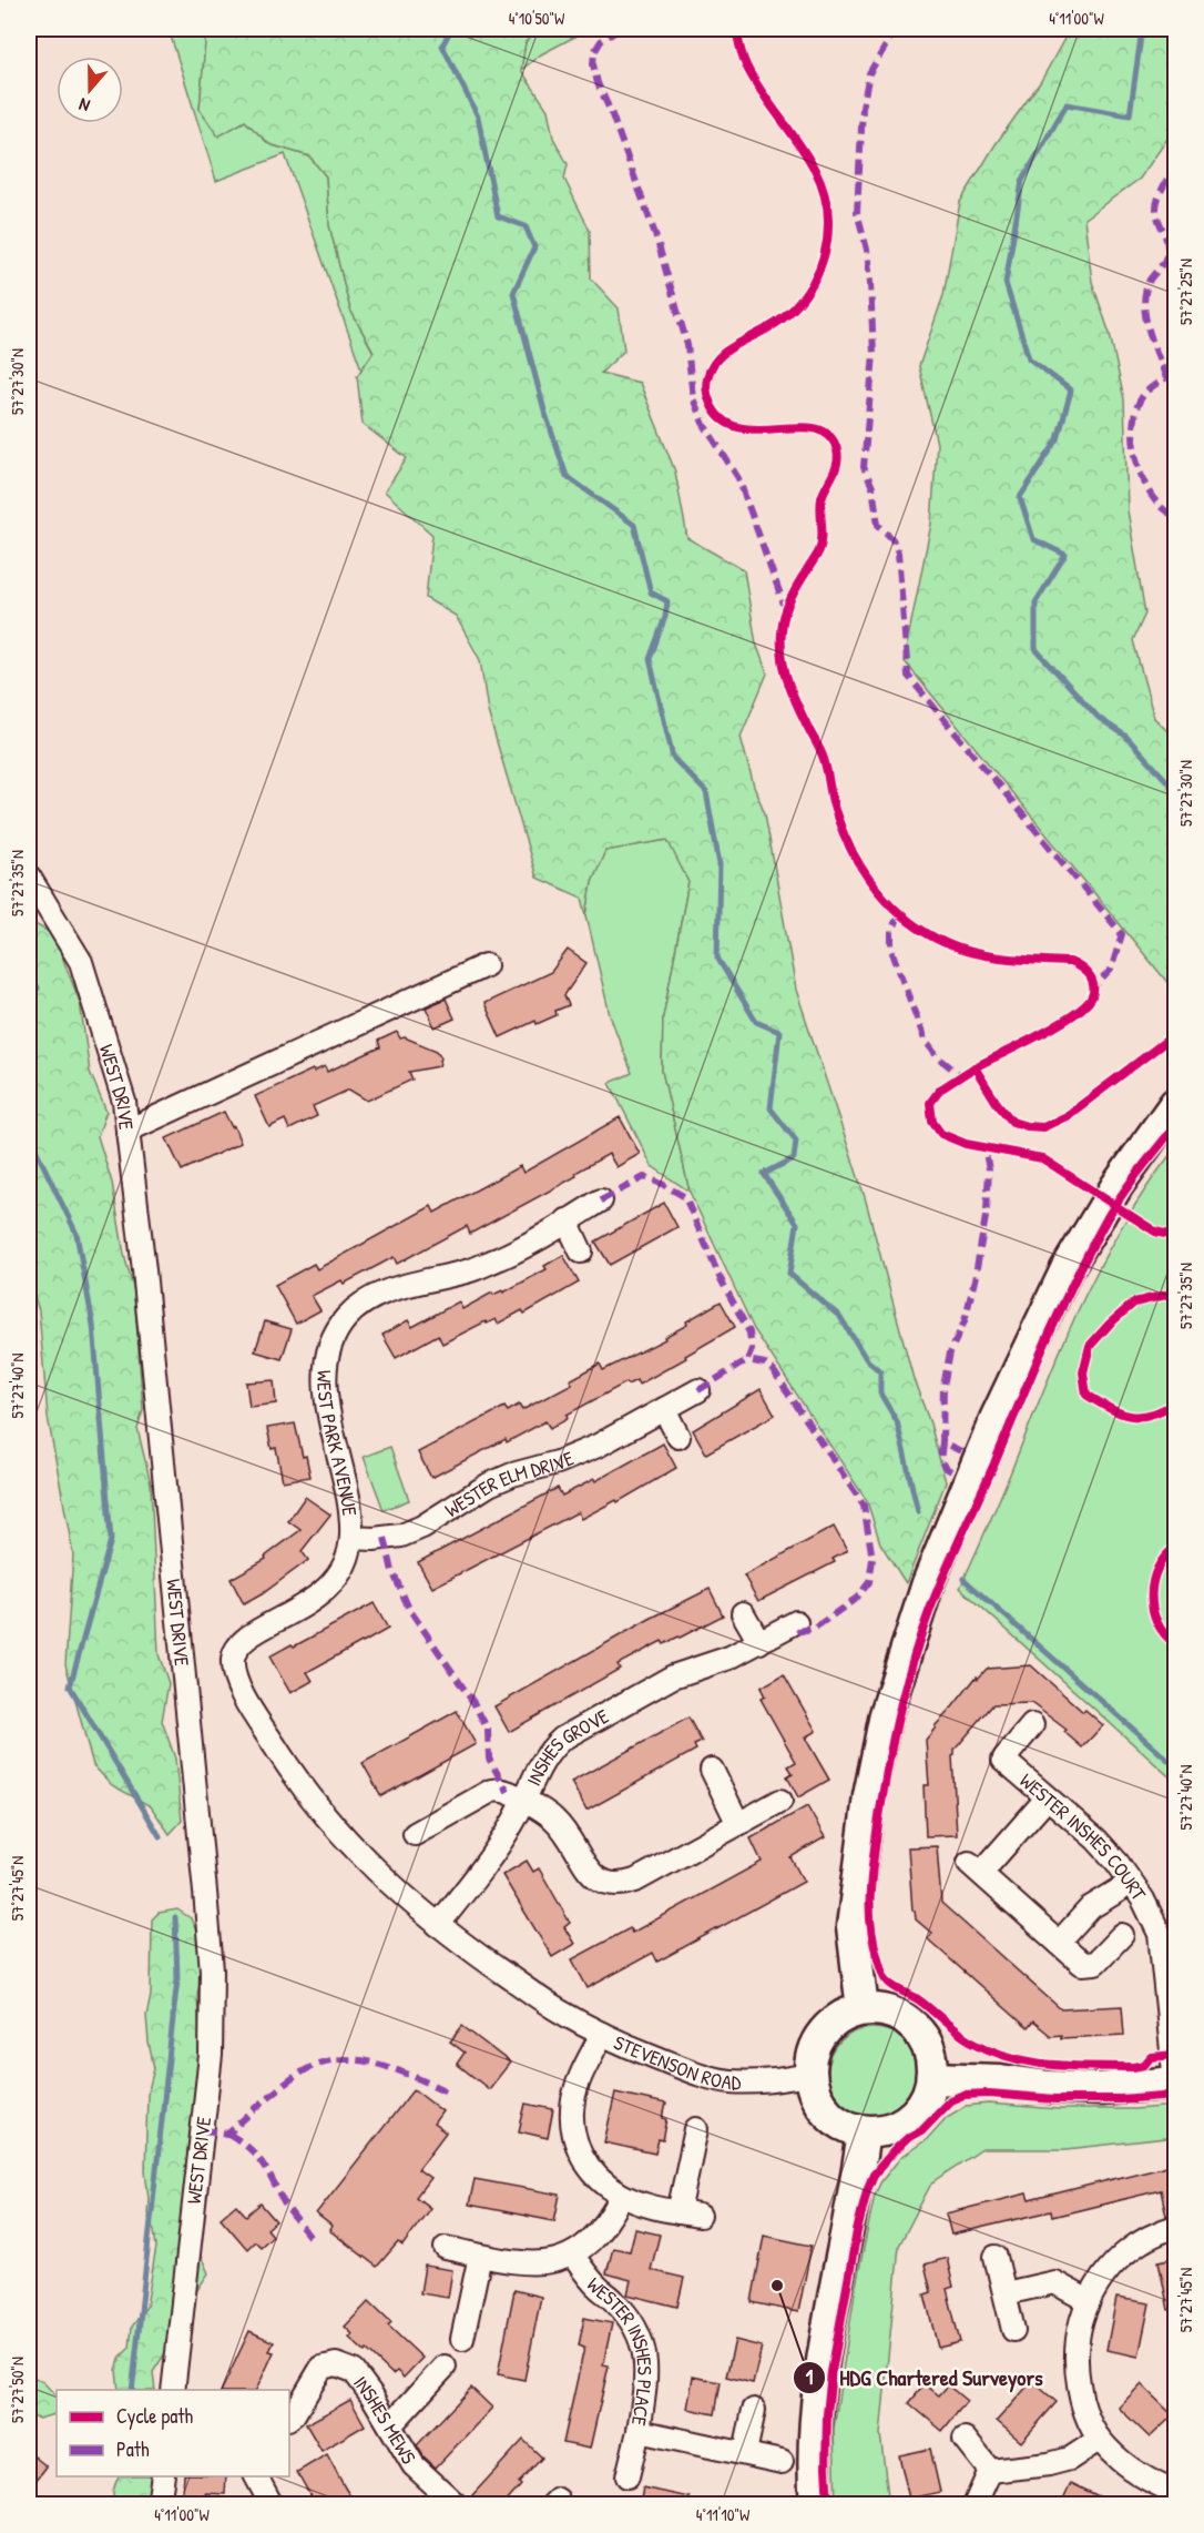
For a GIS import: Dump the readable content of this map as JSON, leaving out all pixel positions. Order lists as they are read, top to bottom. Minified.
{"streets":{"street":["WEST DRIVE","WEST PARK AVENUE","WESTER ELM DRIVE","INSHES GROVE","WESTER INSHES COURT","STEVENSON ROAD","WESTER INSHES PLACE","INSHES MEWS"]},"crossings":[["WEST PARK AVENUE","WESTER ELM DRIVE"],["WEST PARK AVENUE","STEVENSON ROAD"],["WESTER ELM DRIVE","STEVENSON ROAD"],["INSHES GROVE","STEVENSON ROAD"]],"places":["HDG Chartered Surveyors"],"legend":["Cycle path","Path"],"north":"bottom","coordinates":["4°10'50\"W","4°11'00\"W","57°27'25\"N","57°27'30\"N","57°27'35\"N","57°27'40\"N","57°27'45\"N","57°27'50\"N","4°11'10\"W"]}
